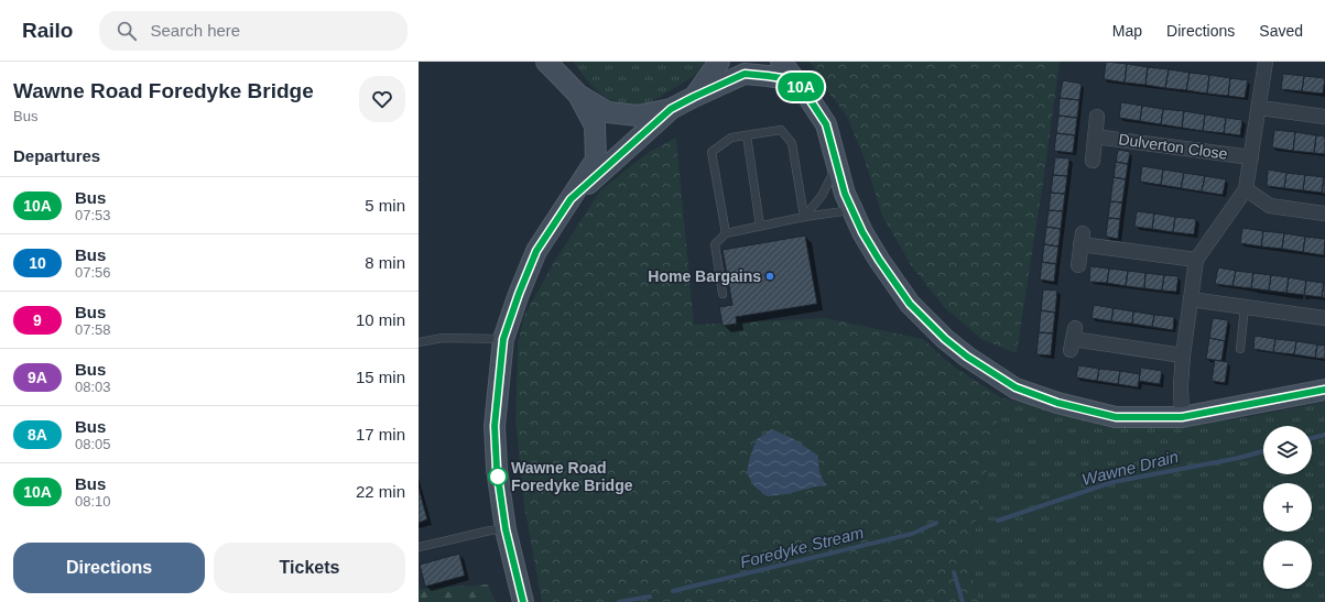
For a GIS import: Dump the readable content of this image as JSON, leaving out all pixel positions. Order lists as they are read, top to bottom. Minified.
{"streets":{"street":["Dulverton Close"]},"water":["Wawne Drain","Foredyke Stream"],"places":["Home Bargains","Wawne Road Foredyke Bridge"],"lines":["bus line 10A"],"page":{"header":"Railo","search":"Search here","nav":["Map","Directions","Saved"],"heading":[["Wawne Road Foredyke Bridge","Bus"],"Departures"],"on_map":"10A","list":[{"mark":"10A","name":"Bus","note":"07:53","value":"5 min"},{"mark":"10","name":"Bus","note":"07:56","value":"8 min"},{"mark":"9","name":"Bus","note":"07:58","value":"10 min"},{"mark":"9A","name":"Bus","note":"08:03","value":"15 min"},{"mark":"8A","name":"Bus","note":"08:05","value":"17 min"},{"mark":"10A","name":"Bus","note":"08:10","value":"22 min"}],"map_buttons":["+","−"],"buttons":["Directions","Tickets"]}}
